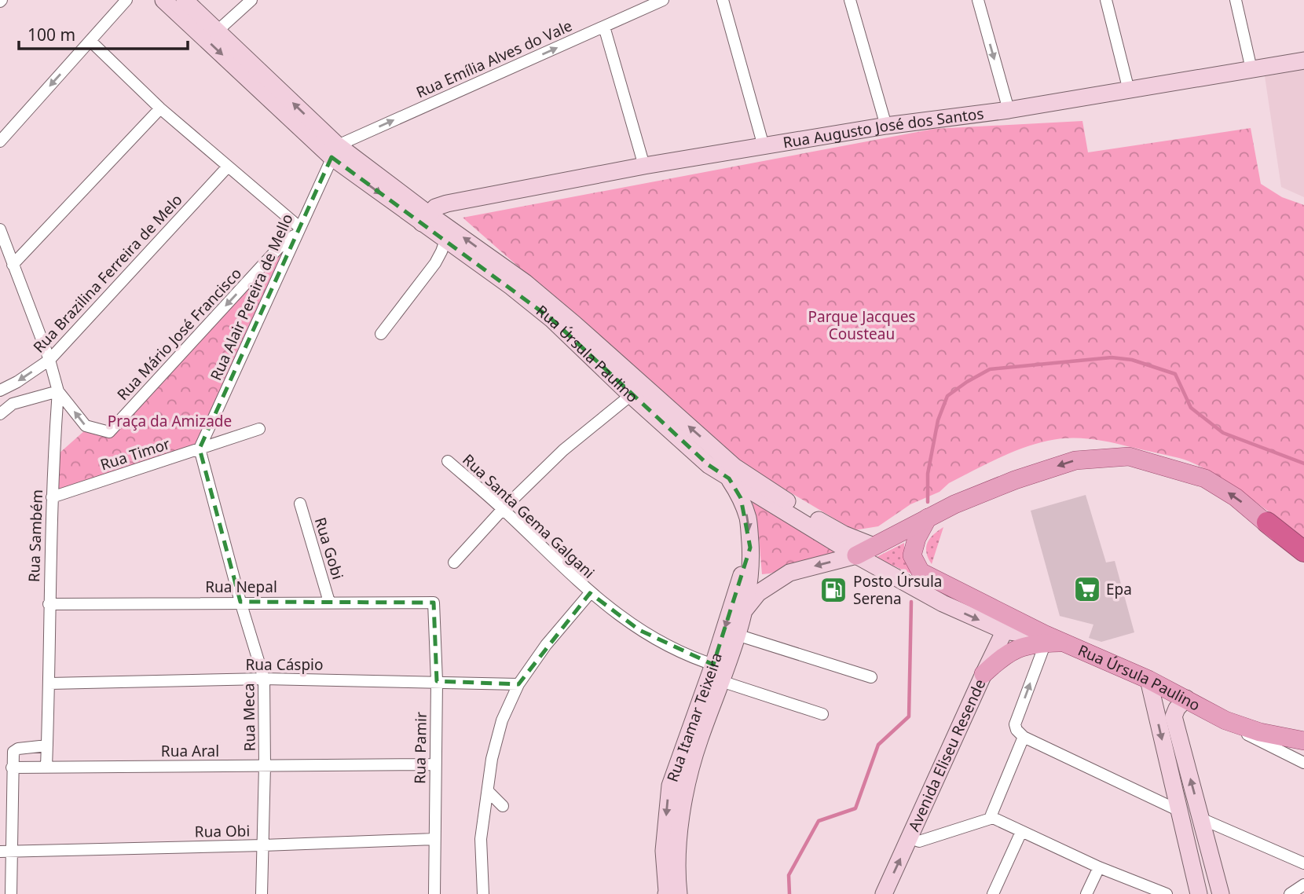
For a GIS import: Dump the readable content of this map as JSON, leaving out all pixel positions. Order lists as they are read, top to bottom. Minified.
{"streets":{"main road":["Rua Augusto José dos Santos","Rua Úrsula Paulino","Rua Itamar Teixeira","Avenida Eliseu Resende"],"street":["Rua Emília Alves do Vale","Rua Brazilina Ferreira de Melo","Rua Alair Pereira de Mello","Rua Mário José Francisco","Rua Timor","Rua Santa Gema Galgani","Rua Sambém","Rua Gobi","Rua Nepal","Rua Cáspio","Rua Meca","Rua Pamir","Rua Aral","Rua Obi"]},"crossings":[["Rua Emília Alves do Vale","Rua Alair Pereira de Mello"],["Rua Emília Alves do Vale","Rua Úrsula Paulino"],["Rua Augusto José dos Santos","Rua Úrsula Paulino"],["Rua Alair Pereira de Mello","Rua Mário José Francisco"],["Rua Alair Pereira de Mello","Rua Úrsula Paulino"],["Rua Alair Pereira de Mello","Rua Timor"],["Rua Alair Pereira de Mello","Rua Meca"],["Rua Mário José Francisco","Rua Sambém"],["Rua Úrsula Paulino","Rua Itamar Teixeira"],["Rua Úrsula Paulino","Avenida Eliseu Resende"],["Rua Timor","Rua Sambém"],["Rua Timor","Rua Meca"],["Rua Santa Gema Galgani","Rua Itamar Teixeira"],["Rua Sambém","Rua Nepal"],["Rua Sambém","Rua Cáspio"],["Rua Sambém","Rua Aral"],["Rua Gobi","Rua Nepal"],["Rua Nepal","Rua Meca"],["Rua Nepal","Rua Pamir"],["Rua Cáspio","Rua Meca"],["Rua Cáspio","Rua Pamir"],["Rua Meca","Rua Aral"],["Rua Meca","Rua Obi"],["Rua Pamir","Rua Aral"],["Rua Pamir","Rua Obi"]],"one_way":["Rua Emília Alves do Vale","Rua Mário José Francisco","Rua Itamar Teixeira"],"parks":["Parque Jacques Cousteau","Praça da Amizade"],"places":{"supermarket":["Epa"],"fuel station":["Posto Úrsula Serena"]},"scale_bar":"100 m"}
